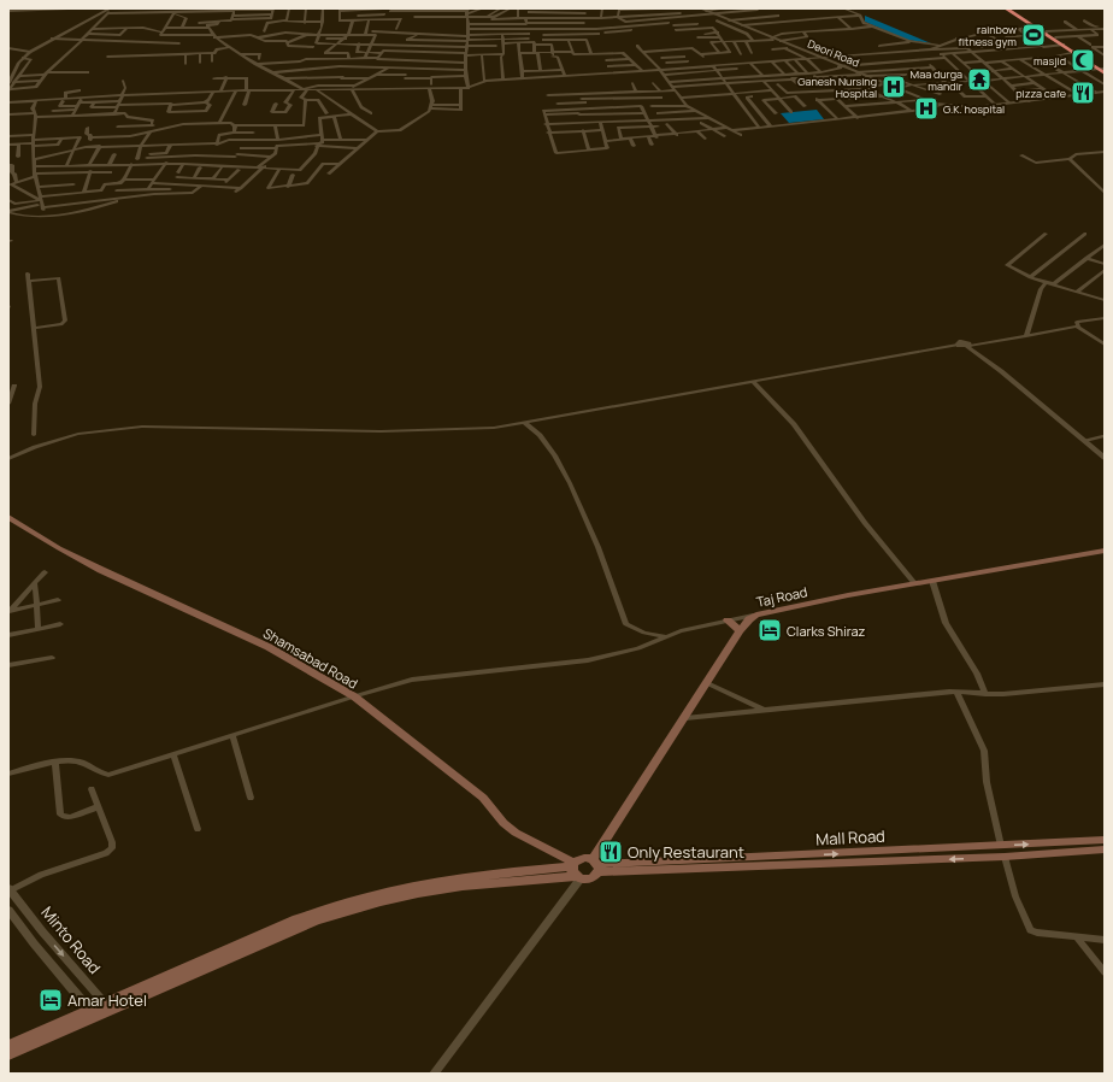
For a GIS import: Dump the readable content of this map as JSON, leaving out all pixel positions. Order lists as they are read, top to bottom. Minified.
{"streets":{"main road":["Taj Road","Shamsabad Road","Mall Road"],"street":["Deori Road","Minto Road"]},"crossings":[["Taj Road","Mall Road"]],"places":{"sports":["rainbow fitness gym"],"mosque":["masjid"],"temple":["Maa durga mandir"],"hospital":["Ganesh Nursing Hospital","G.K. hospital"],"restaurant":["pizza cafe","Only Restaurant"],"hotel":["Clarks Shiraz","Amar Hotel"]}}
